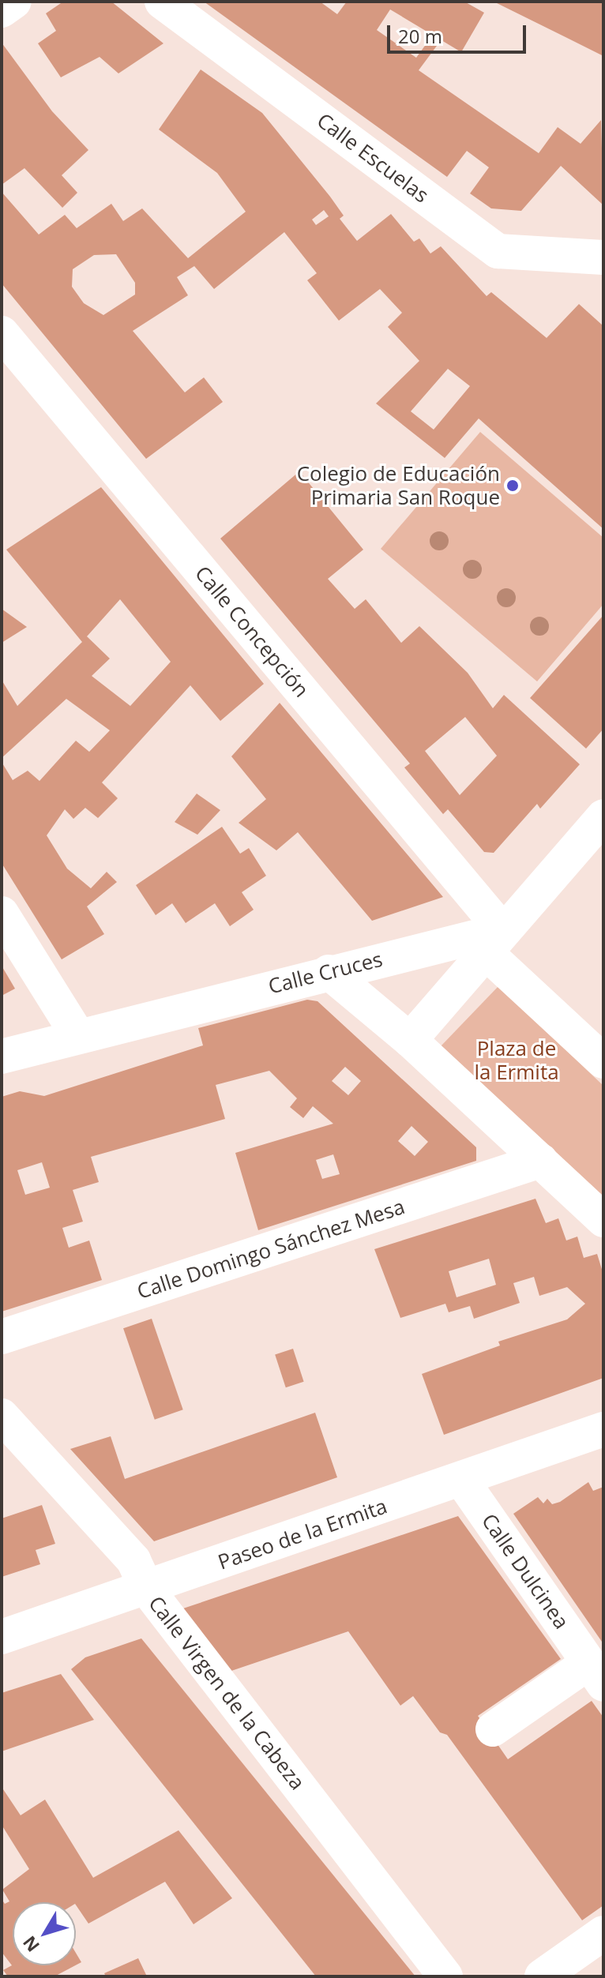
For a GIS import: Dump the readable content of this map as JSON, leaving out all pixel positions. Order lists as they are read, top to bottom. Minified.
{"streets":{"street":["Calle Escuelas","Calle Concepción","Calle Cruces","Calle Domingo Sánchez Mesa","Paseo de la Ermita","Calle Dulcinea","Calle Virgen de la Cabeza"]},"crossings":[["Calle Concepción","Calle Cruces"],["Paseo de la Ermita","Calle Dulcinea"],["Paseo de la Ermita","Calle Virgen de la Cabeza"]],"parks":["Plaza de la Ermita"],"places":["Colegio de Educación Primaria San Roque"],"scale_bar":"20 m","north":"bottom left"}
